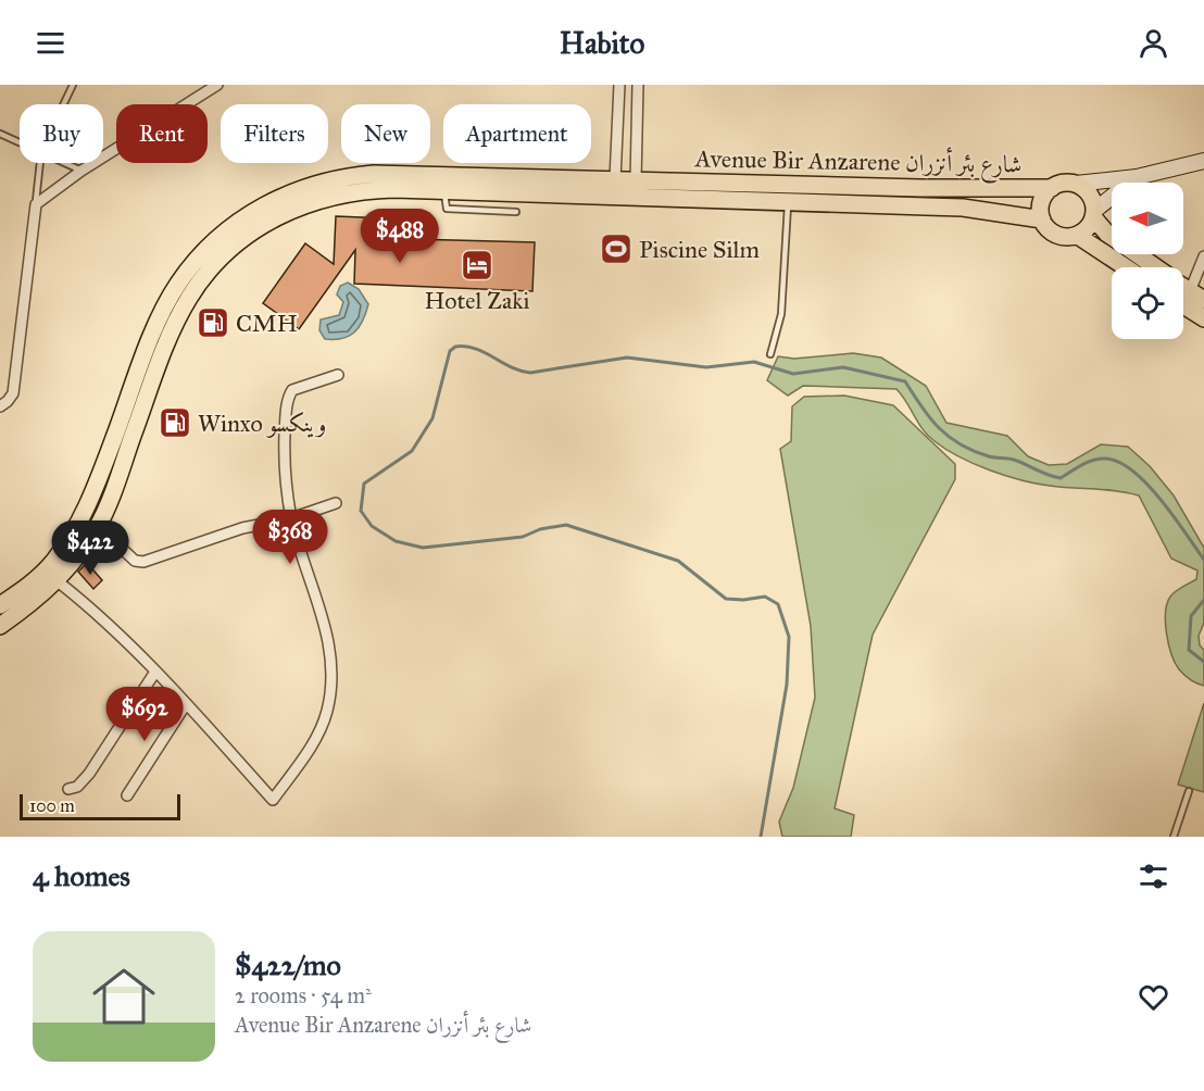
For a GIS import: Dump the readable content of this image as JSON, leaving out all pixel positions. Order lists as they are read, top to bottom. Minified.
{"streets":{"main road":["Avenue Bir Anzarene شارع بئر أنزران"]},"places":{"sports":["Piscine Silm"],"hotel":["Hotel Zaki"],"fuel station":["CMH","Winxo وينكسو"]},"scale_bar":"100 m","north":"left","page":{"header":"Habito","chip":["Buy","Rent","Filters","New","Apartment"],"price":["$488","$368","$422","$692"],"scale":"100 m","heading":"4 homes","list":[{"name":"$422/mo","note":"2 rooms · 54 m² · Avenue Bir Anzarene شارع بئر أنزران"}]}}
